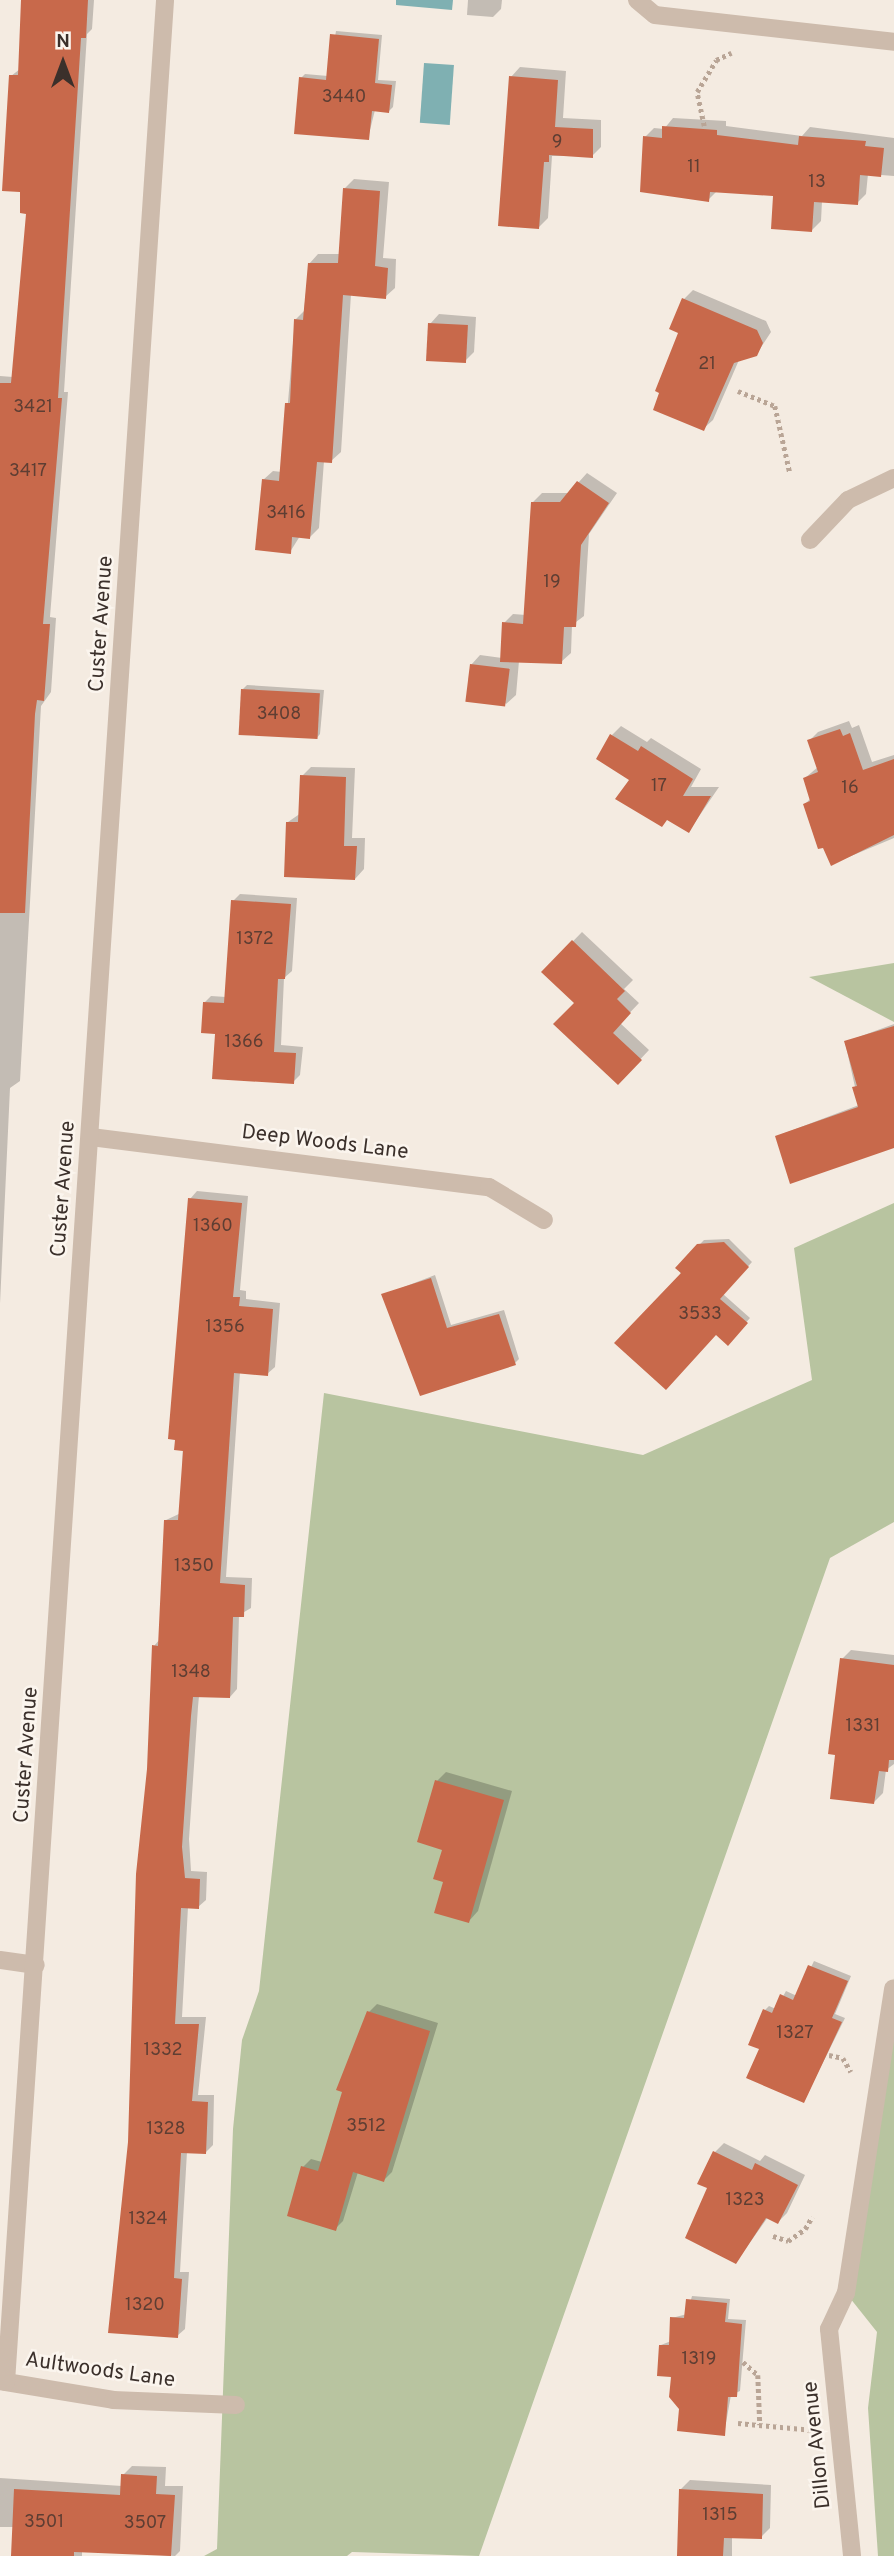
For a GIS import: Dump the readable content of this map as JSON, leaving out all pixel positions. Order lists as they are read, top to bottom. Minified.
{"streets":{"street":["Custer Avenue","Deep Woods Lane","Aultwoods Lane","Dillon Avenue"]},"crossings":[["Custer Avenue","Deep Woods Lane"],["Custer Avenue","Aultwoods Lane"]],"house_numbers":["3440","9","11","13","21","3421","3417","3416","19","3408","17","16","1372","1366","1360","3533","1356","1350","1348","1331","1327","1332","3512","1328","1323","1324","1320","1319","1315","3501","3507"],"north":"top"}
